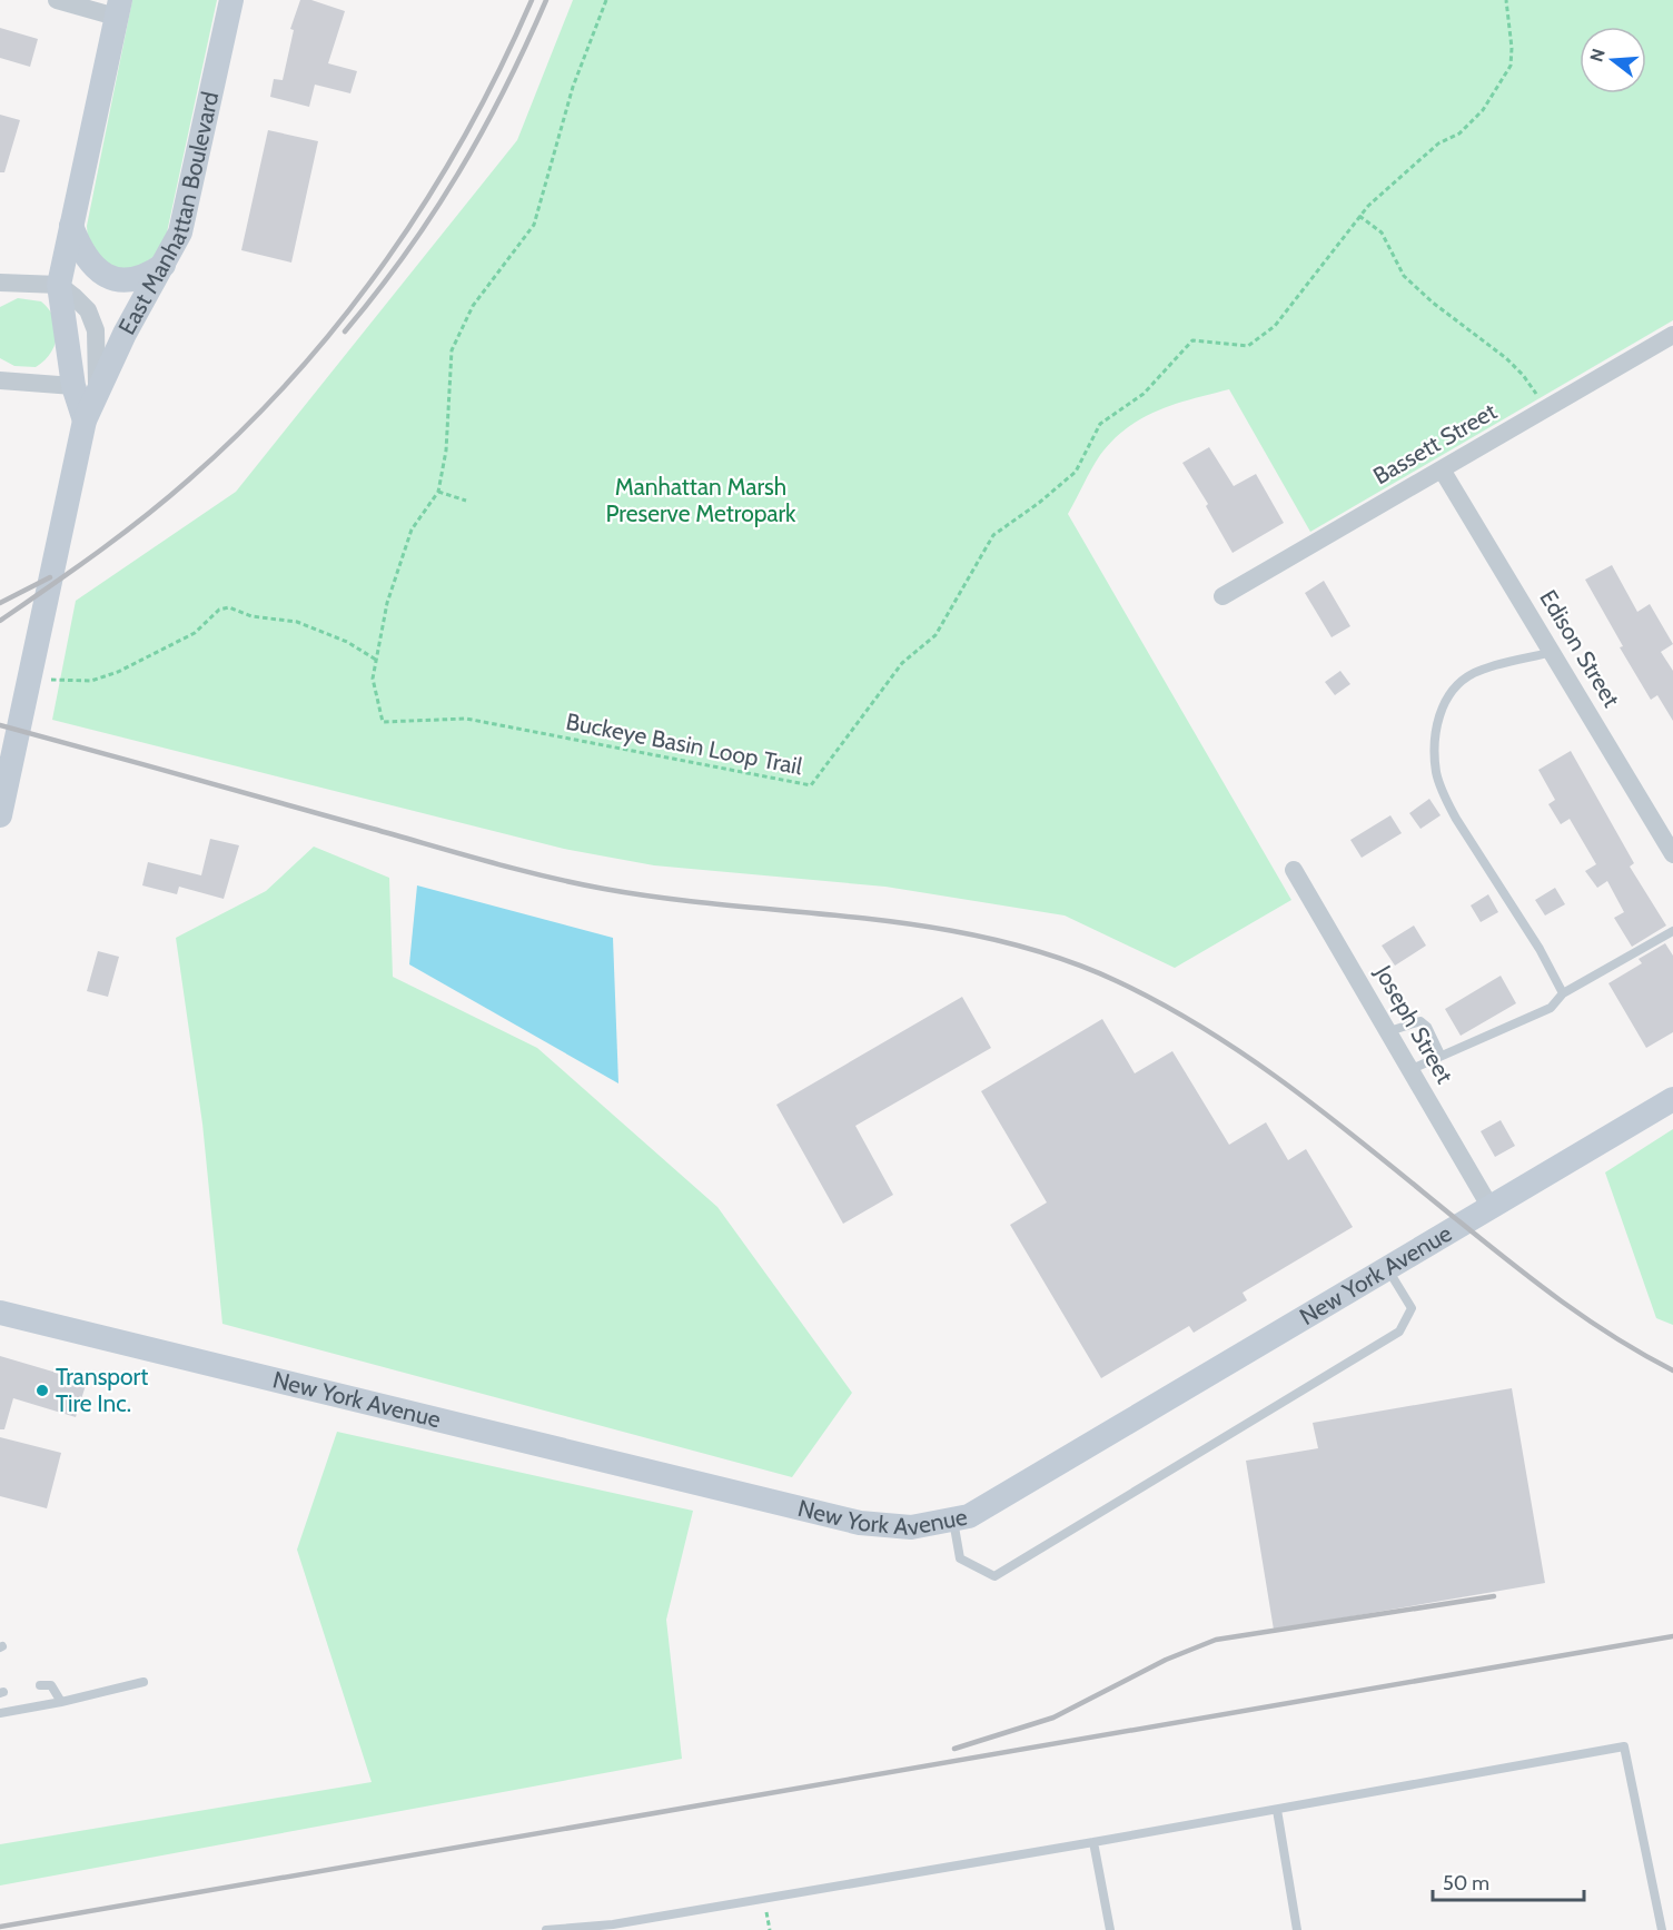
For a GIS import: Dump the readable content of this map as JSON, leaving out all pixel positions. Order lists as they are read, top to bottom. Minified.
{"streets":{"street":["East Manhattan Boulevard","Bassett Street","Edison Street","Joseph Street","New York Avenue"],"path":["Buckeye Basin Loop Trail"]},"crossings":[["Bassett Street","Edison Street"],["Joseph Street","New York Avenue"]],"parks":["Manhattan Marsh Preserve Metropark"],"places":["Transport Tire Inc."],"scale_bar":"50 m","north":"left"}
